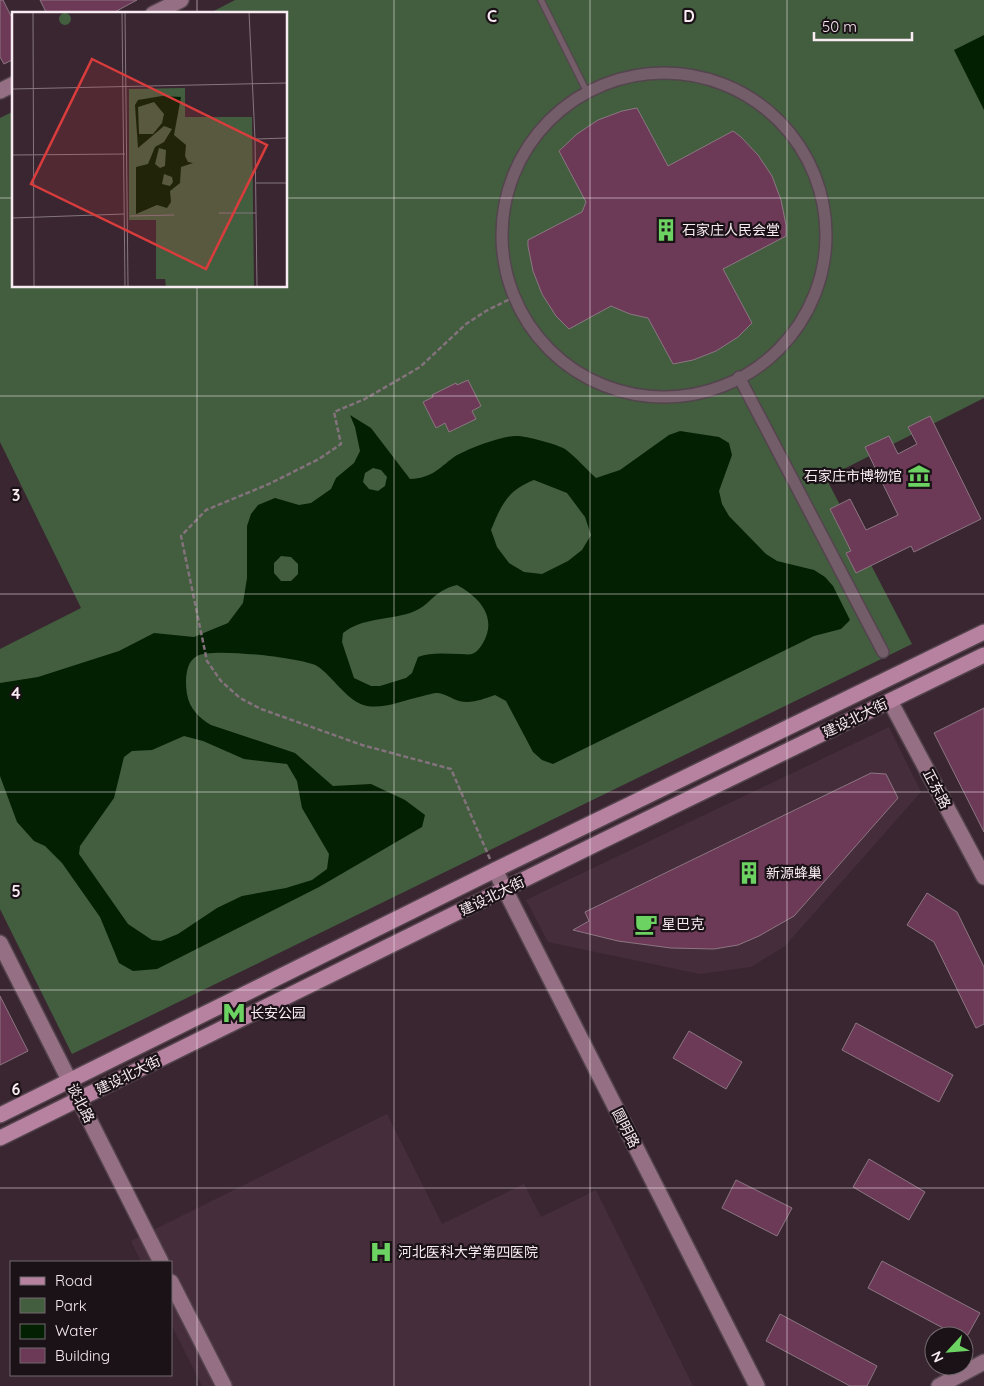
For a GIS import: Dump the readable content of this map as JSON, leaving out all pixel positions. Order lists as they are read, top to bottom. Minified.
{"streets":{"main road":["建设北大街"],"street":["正东路","谈北路","圆明路"]},"crossings":[["建设北大街","正东路"],["建设北大街","谈北路"],["建设北大街","圆明路"]],"places":{"building":["石家庄人民会堂","新源蜂巢"],"museum":["石家庄市博物馆"],"cafe":["星巴克"],"metro station":["长安公园"],"hospital":["河北医科大学第四医院"]},"legend":["Road","Park","Water","Building"],"scale_bar":"50 m","north":"bottom left","grid":{"columns":["C","D"],"rows":["3","4","5","6"]}}
